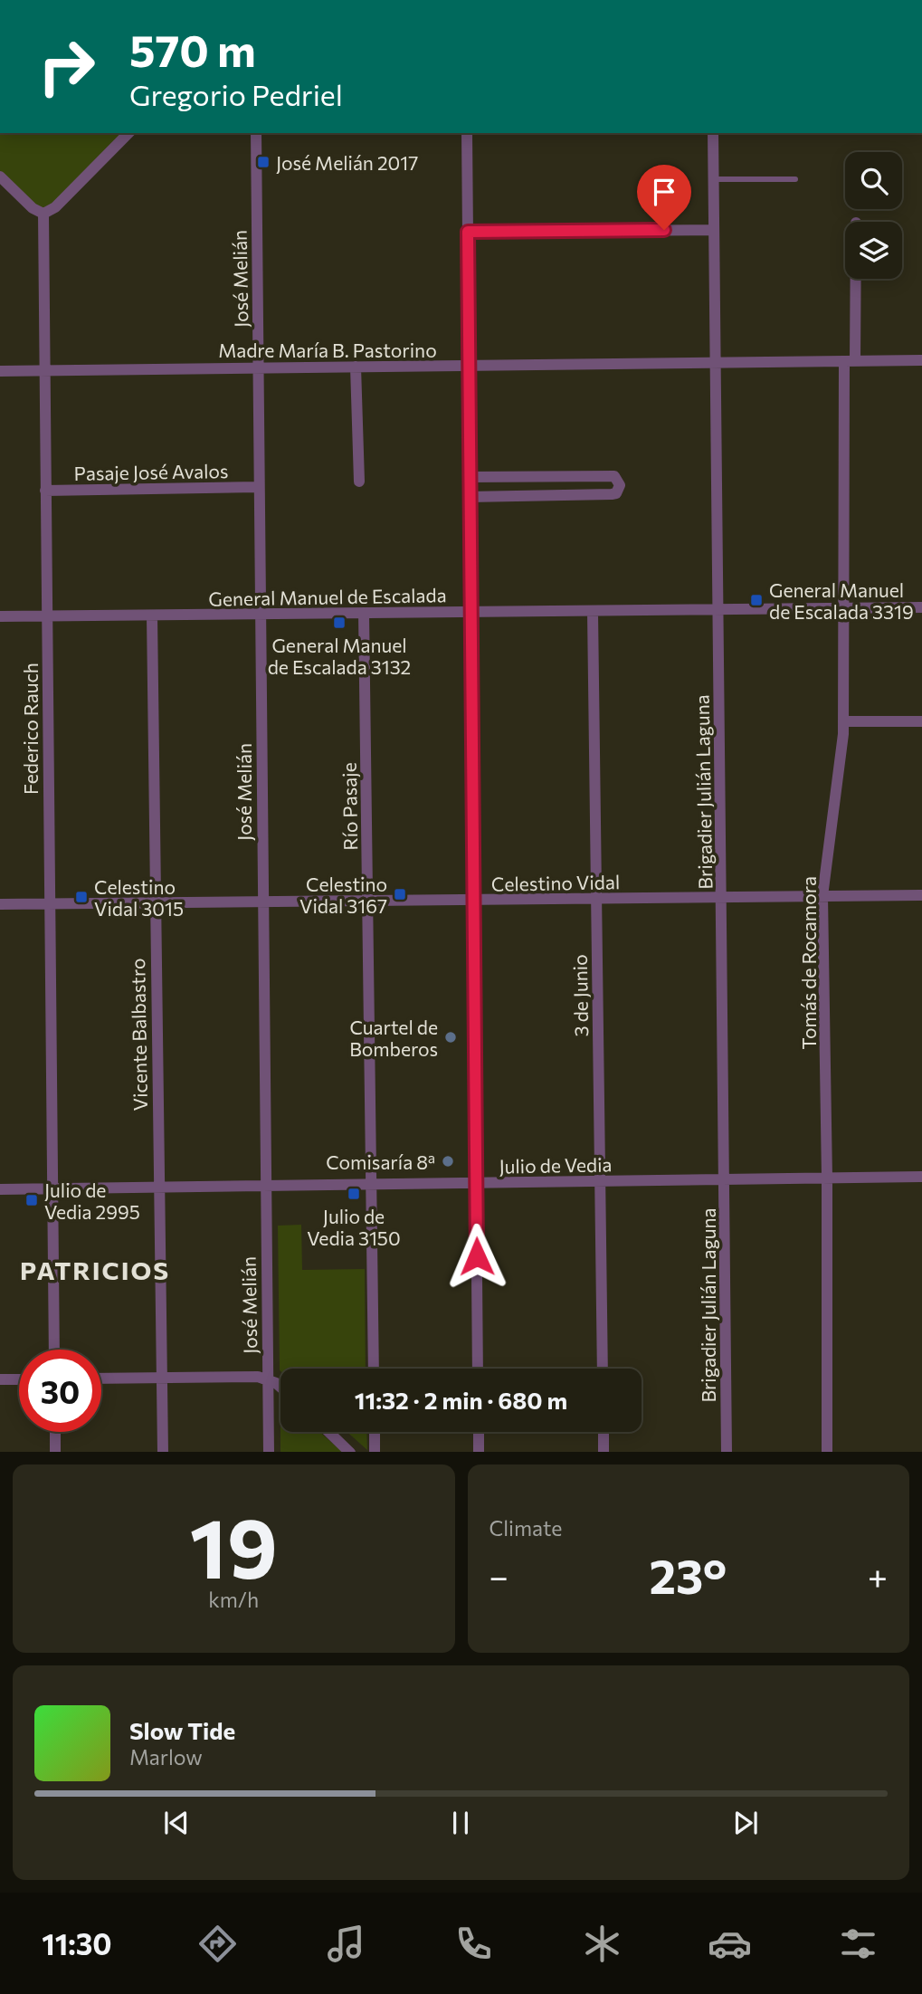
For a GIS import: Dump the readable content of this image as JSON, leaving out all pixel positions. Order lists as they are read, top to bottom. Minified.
{"streets":{"street":["José Melián","Madre María B. Pastorino","Pasaje José Avalos","General Manuel de Escalada","Federico Rauch","Brigadier Julián Laguna","Río Pasaje","Celestino Vidal","Tomás de Rocamora","3 de Junio","Vicente Balbastro","Julio de Vedia"]},"crossings":[["José Melián","Madre María B. Pastorino"],["José Melián","Pasaje José Avalos"],["José Melián","General Manuel de Escalada"],["José Melián","Celestino Vidal"],["José Melián","Julio de Vedia"],["Madre María B. Pastorino","Federico Rauch"],["Madre María B. Pastorino","Brigadier Julián Laguna"],["Madre María B. Pastorino","Tomás de Rocamora"],["Pasaje José Avalos","Federico Rauch"],["General Manuel de Escalada","Federico Rauch"],["General Manuel de Escalada","Brigadier Julián Laguna"],["General Manuel de Escalada","Río Pasaje"],["General Manuel de Escalada","Tomás de Rocamora"],["General Manuel de Escalada","3 de Junio"],["General Manuel de Escalada","Vicente Balbastro"],["Federico Rauch","Celestino Vidal"],["Federico Rauch","Julio de Vedia"],["Brigadier Julián Laguna","Celestino Vidal"],["Brigadier Julián Laguna","Julio de Vedia"],["Río Pasaje","Celestino Vidal"],["Río Pasaje","Julio de Vedia"],["Celestino Vidal","Tomás de Rocamora"],["Celestino Vidal","3 de Junio"],["Celestino Vidal","Vicente Balbastro"],["Tomás de Rocamora","Julio de Vedia"],["3 de Junio","Julio de Vedia"],["Vicente Balbastro","Julio de Vedia"]],"districts":["PATRICIOS"],"places":{"transit":["José Melián 2017","General Manuel de Escalada 3319","General Manuel de Escalada 3132","Celestino Vidal 3167","Celestino Vidal 3015","Julio de Vedia 3150","Julio de Vedia 2995"],"other":["Cuartel de Bomberos","Comisaría 8ª"]},"page":{"turn":["570 m","Gregorio Pedriel"],"limit":"30","trip":"11:32 · 2 min · 680 m","tile":[["19","km/h"],"Climate"],"heat":["−","23°","+"],"song":["Slow Tide","Marlow"],"tabs":"11:30"}}
